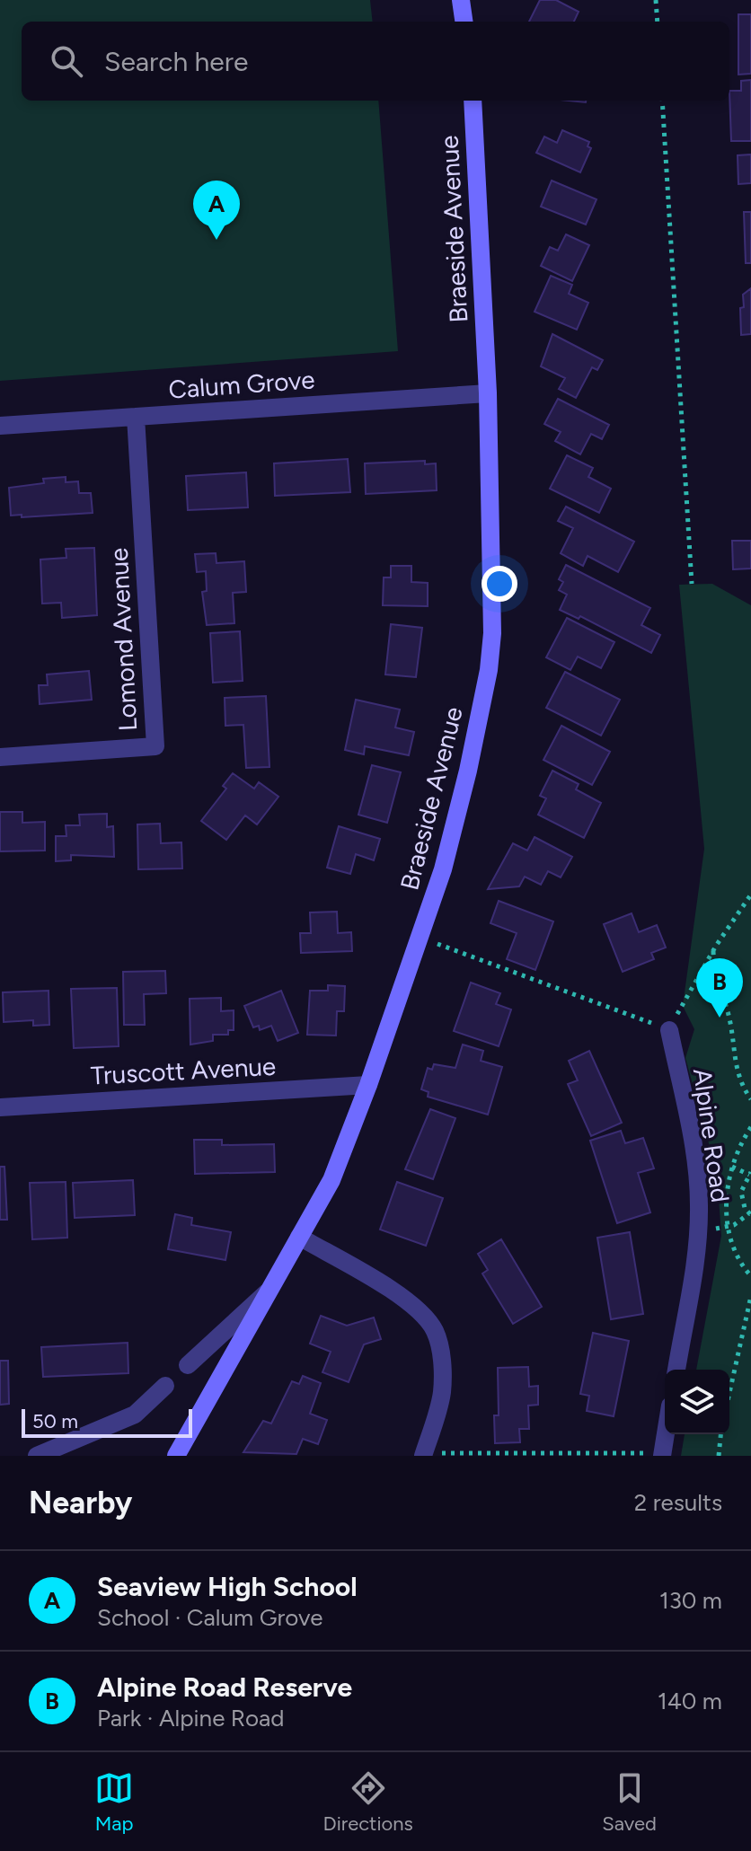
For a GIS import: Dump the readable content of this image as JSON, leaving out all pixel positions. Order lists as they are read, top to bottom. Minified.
{"streets":{"street":["Braeside Avenue","Calum Grove","Lomond Avenue","Truscott Avenue","Alpine Road"]},"crossings":[["Braeside Avenue","Calum Grove"],["Braeside Avenue","Truscott Avenue"],["Calum Grove","Lomond Avenue"]],"scale_bar":"50 m","page":{"search":"Search here","pins":["A","B"],"scale":"50 m","heading":["Nearby","2 results"],"list":[{"mark":"A","name":"Seaview High School","note":"School · Calum Grove","value":"130 m"},{"mark":"B","name":"Alpine Road Reserve","note":"Park · Alpine Road","value":"140 m"}],"nav":["Map","Directions","Saved"]}}
